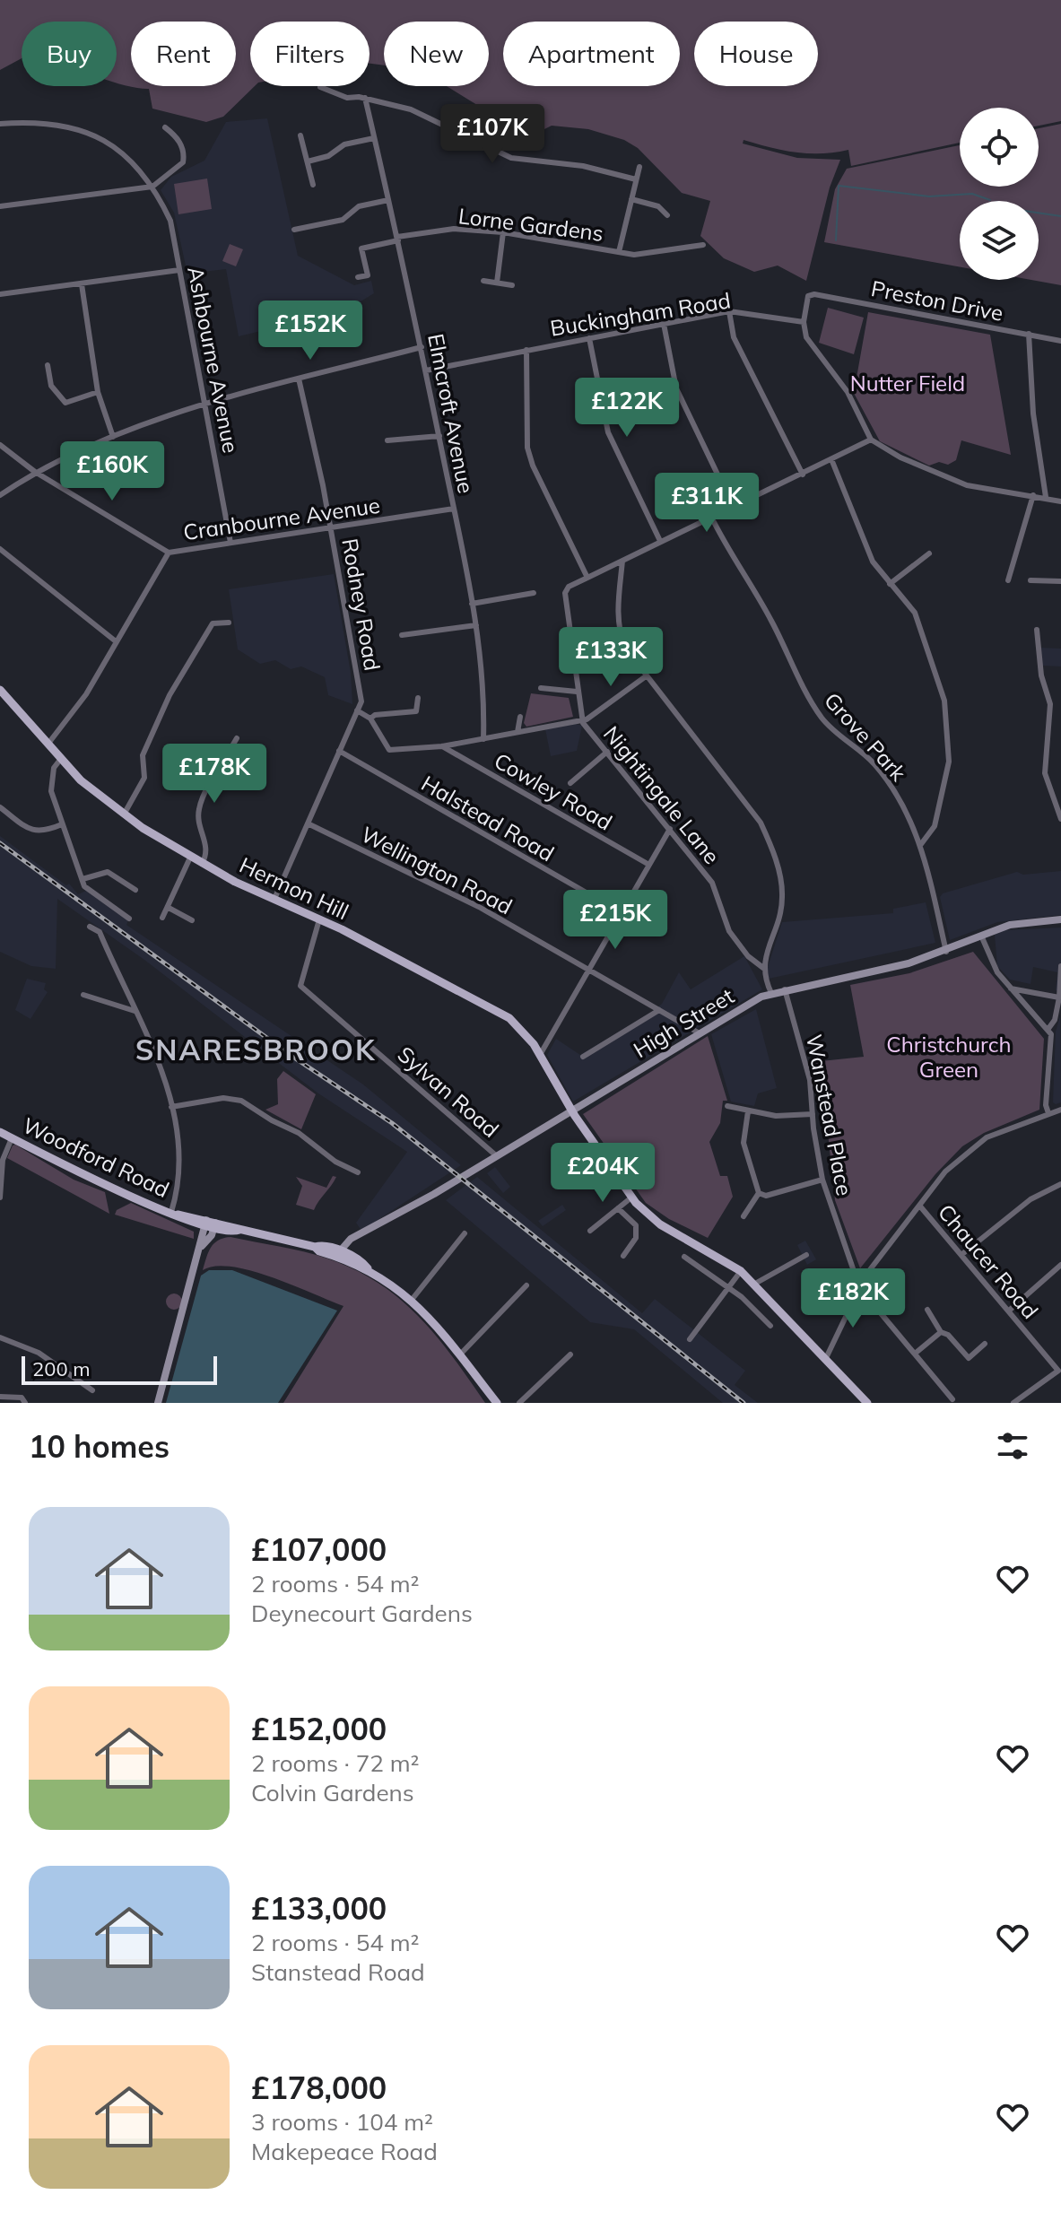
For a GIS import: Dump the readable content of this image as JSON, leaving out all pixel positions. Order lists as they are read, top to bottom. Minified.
{"streets":{"main road":["Hermon Hill","Woodford Road"],"street":["Lorne Gardens","Preston Drive","Buckingham Road","Ashbourne Avenue","Elmcroft Avenue","Cranbourne Avenue","Rodney Road","Grove Park","Cowley Road","Nightingale Lane","Halstead Road","Wellington Road","High Street","Sylvan Road","Wanstead Place","Chaucer Road"]},"crossings":[["Lorne Gardens","Elmcroft Avenue"],["Preston Drive","Buckingham Road"],["Buckingham Road","Elmcroft Avenue"],["Ashbourne Avenue","Cranbourne Avenue"],["Elmcroft Avenue","Cranbourne Avenue"],["Elmcroft Avenue","Nightingale Lane"],["Cranbourne Avenue","Rodney Road"],["Cranbourne Avenue","Hermon Hill"],["Rodney Road","Nightingale Lane"],["Grove Park","High Street"],["Cowley Road","Nightingale Lane"],["Nightingale Lane","High Street"],["Wellington Road","High Street"],["Hermon Hill","High Street"],["Hermon Hill","Sylvan Road"],["High Street","Sylvan Road"],["High Street","Wanstead Place"]],"districts":["SNARESBROOK"],"parks":["Nutter Field","Christchurch Green"],"scale_bar":"200 m","page":{"chip":["Buy","Rent","Filters","New","Apartment","House"],"price":["£107K","£152K","£122K","£160K","£311K","£133K","£178K","£215K","£204K","£182K"],"scale":"200 m","heading":"10 homes","list":[{"name":"£107,000","note":"2 rooms · 54 m² · Deynecourt Gardens"},{"name":"£152,000","note":"2 rooms · 72 m² · Colvin Gardens"},{"name":"£133,000","note":"2 rooms · 54 m² · Stanstead Road"},{"name":"£178,000","note":"3 rooms · 104 m² · Makepeace Road"}]}}
